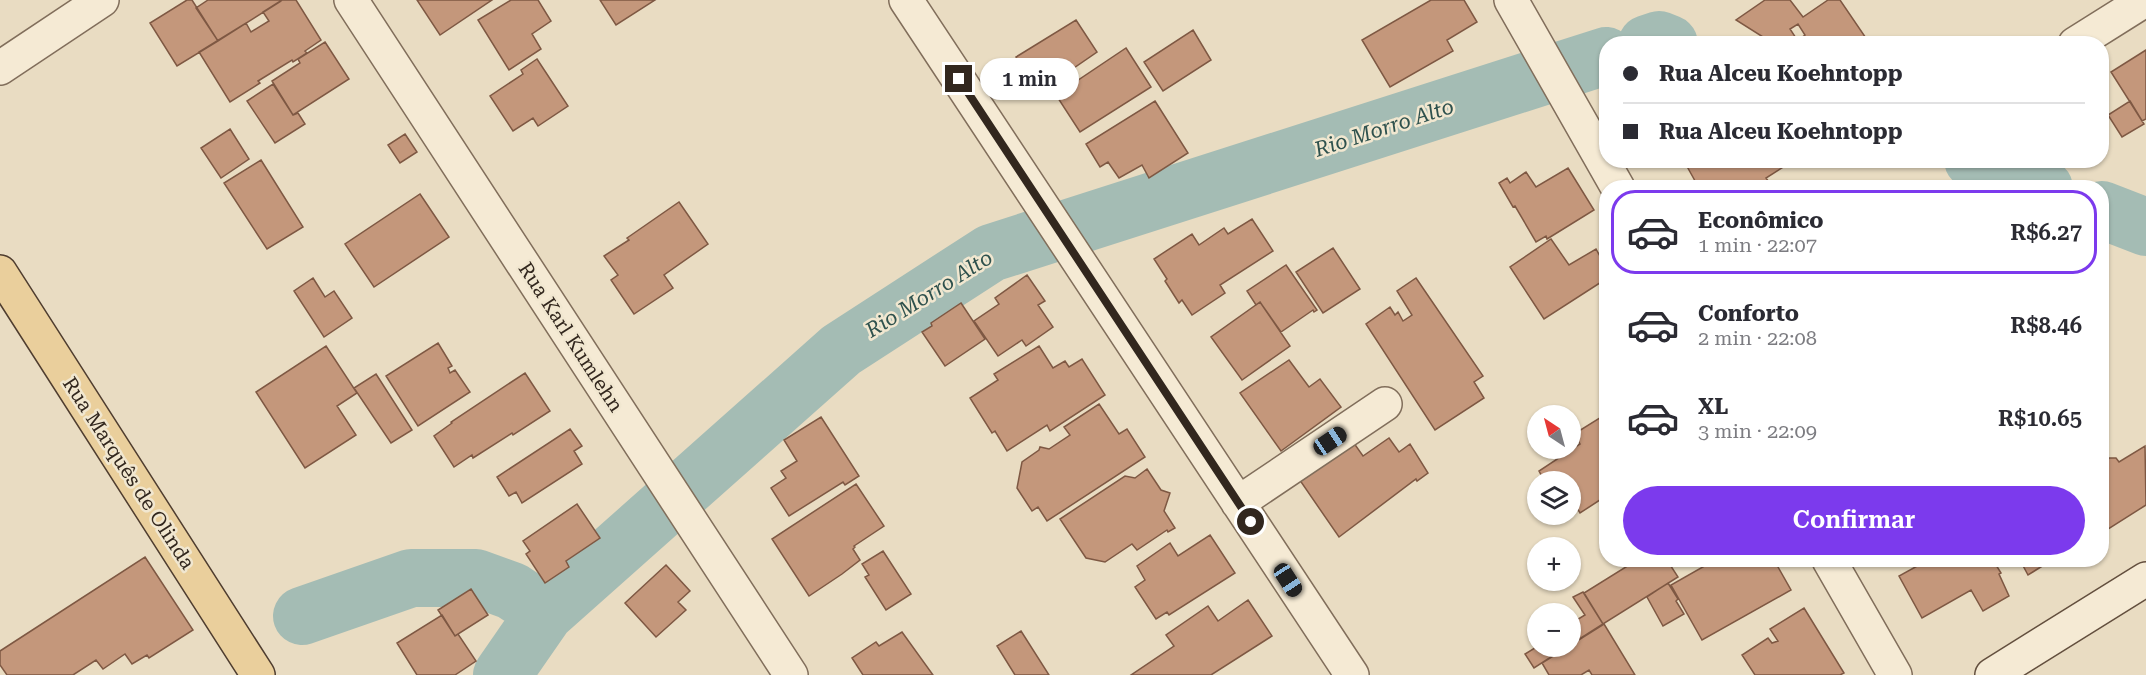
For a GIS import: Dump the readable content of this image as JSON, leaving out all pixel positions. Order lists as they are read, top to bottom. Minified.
{"streets":{"main road":["Rua Marquês de Olinda"],"street":["Rua Karl Kumlehn"]},"water":["Rio Morro Alto"],"north":"top left","page":{"banner":["Rua Alceu Koehntopp","Rua Alceu Koehntopp"],"bubble":"1 min","list":[{"name":"Econômico","note":"1 min · 22:07","value":"R$6.27"},{"name":"Conforto","note":"2 min · 22:08","value":"R$8.46"},{"name":"XL","note":"3 min · 22:09","value":"R$10.65"}],"map_buttons":["+","−"],"buttons":"Confirmar"}}
